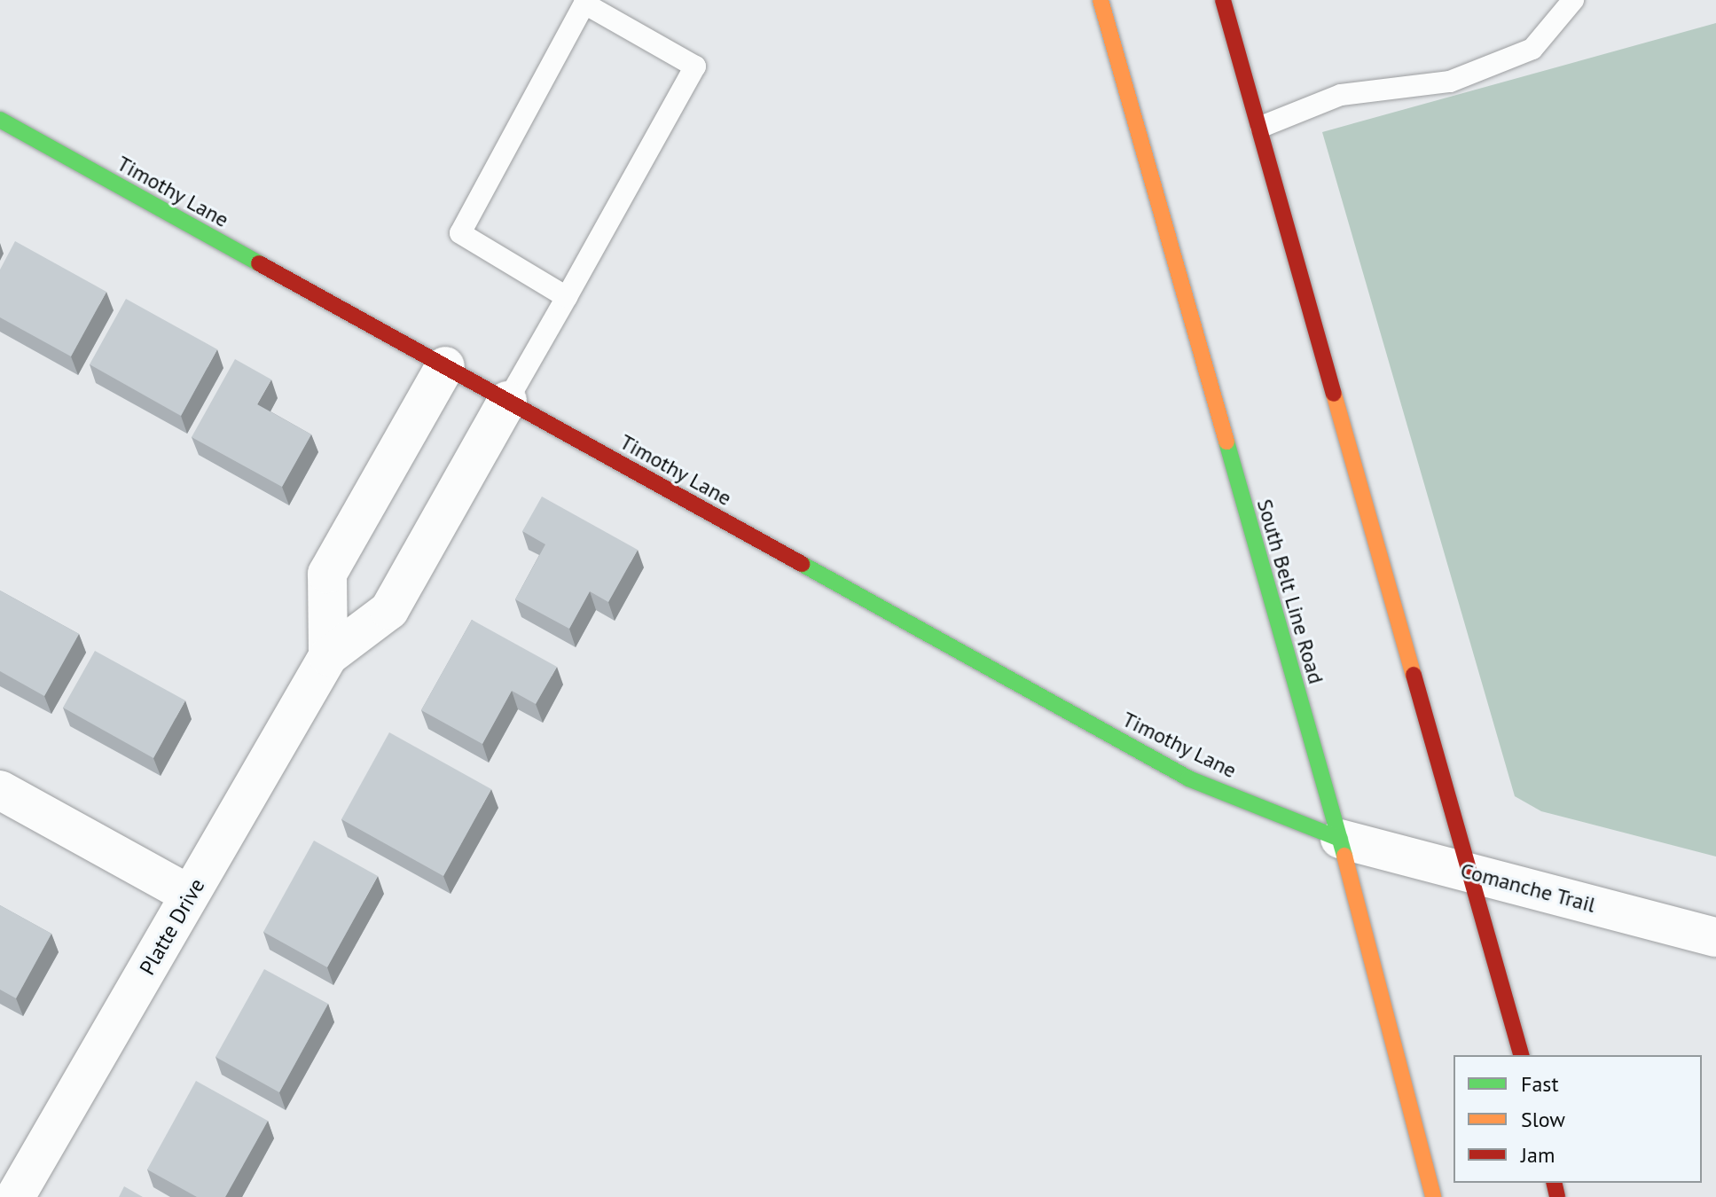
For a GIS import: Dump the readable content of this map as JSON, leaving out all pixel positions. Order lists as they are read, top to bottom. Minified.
{"streets":{"main road":["Timothy Lane","South Belt Line Road"],"street":["Comanche Trail","Platte Drive"]},"crossings":[["Timothy Lane","South Belt Line Road"],["Timothy Lane","Comanche Trail"],["Timothy Lane","Platte Drive"],["South Belt Line Road","Comanche Trail"]],"legend":["Fast","Slow","Jam"]}
